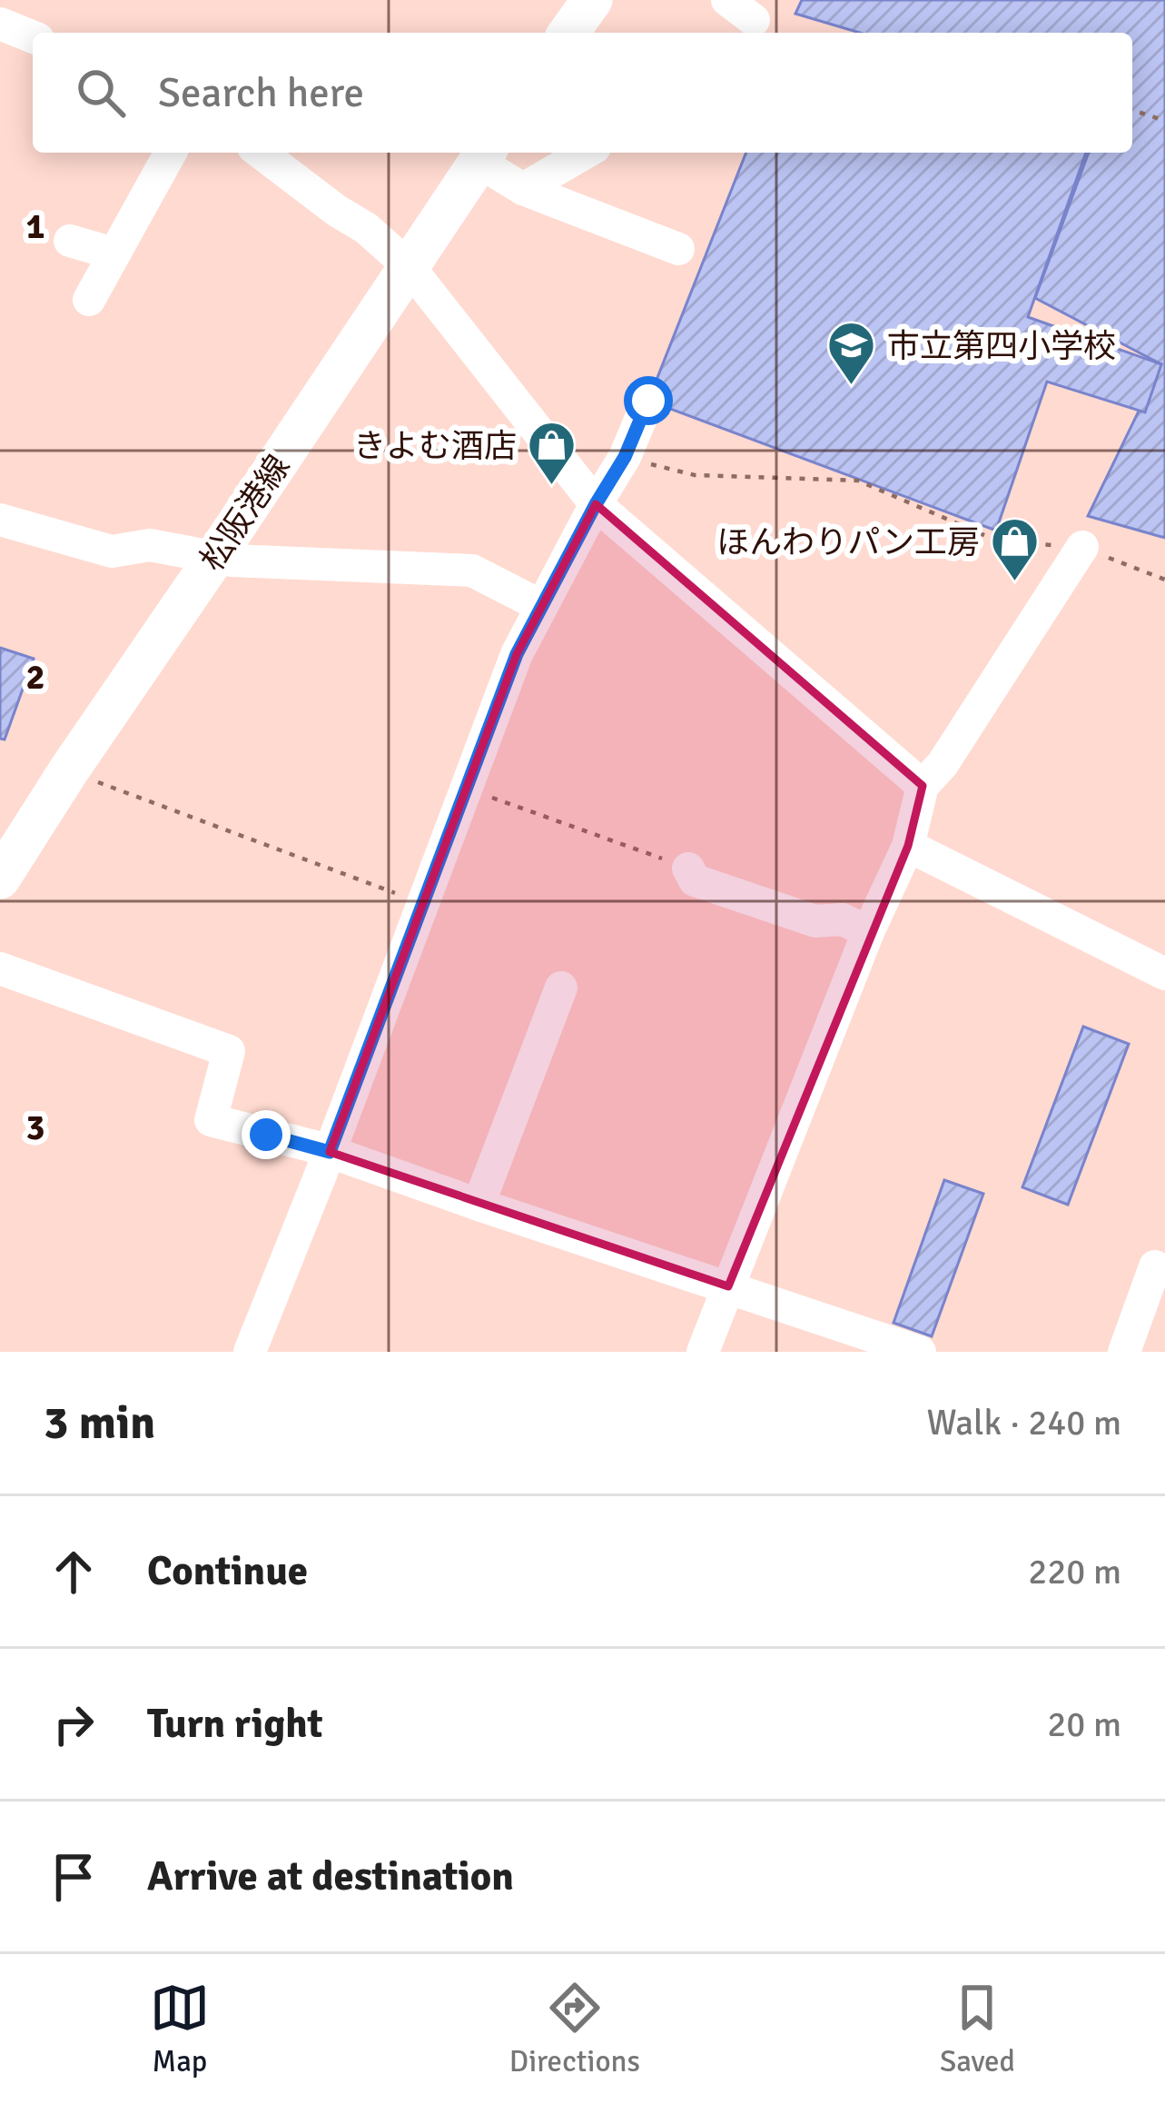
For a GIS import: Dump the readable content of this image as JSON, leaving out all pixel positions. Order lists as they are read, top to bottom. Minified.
{"streets":{"main road":["松阪港線"]},"places":{"school or university":["市立第四小学校"],"shop":["きよむ酒店","ほんわりパン工房"]},"page":{"search":"Search here","heading":["3 min","Walk · 240 m"],"list":[["Continue","220 m"],["Turn right","20 m"],"Arrive at destination"],"nav":["Map","Directions","Saved"]},"grid":{"rows":["1","2","3"]}}
